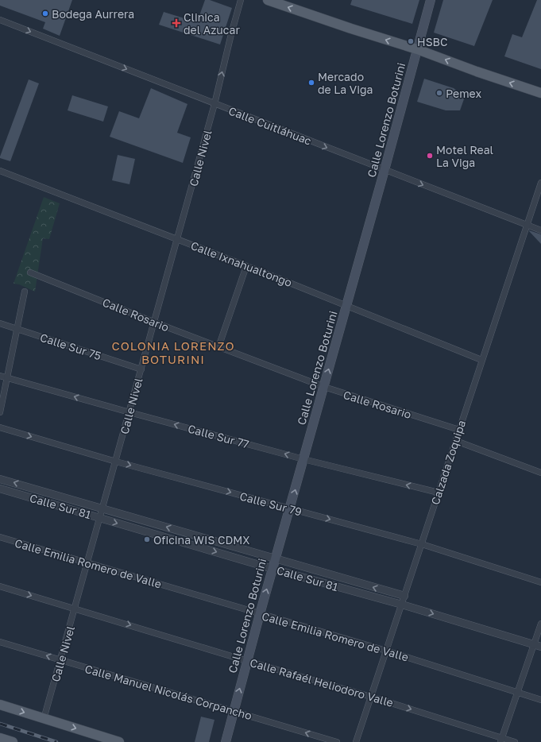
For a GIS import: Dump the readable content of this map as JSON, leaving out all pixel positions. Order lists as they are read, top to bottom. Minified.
{"streets":{"main road":["Calle Lorenzo Boturini"],"street":["Calle Cuitláhuac","Calle Nivel","Calle Ixnahualtongo","Calle Rosario","Calle Sur 75","Calle Sur 77","Calzada Zoquipa","Calle Sur 79","Calle Sur 81","Calle Emilia Romero de Valle","Calle Rafaél Heliodoro Valle","Calle Manuel Nicolás Corpancho"]},"crossings":[["Calle Lorenzo Boturini","Calle Cuitláhuac"],["Calle Lorenzo Boturini","Calle Ixnahualtongo"],["Calle Lorenzo Boturini","Calle Rosario"],["Calle Lorenzo Boturini","Calle Sur 77"],["Calle Lorenzo Boturini","Calle Sur 79"],["Calle Lorenzo Boturini","Calle Sur 81"],["Calle Lorenzo Boturini","Calle Emilia Romero de Valle"],["Calle Lorenzo Boturini","Calle Rafaél Heliodoro Valle"],["Calle Lorenzo Boturini","Calle Manuel Nicolás Corpancho"],["Calle Cuitláhuac","Calle Nivel"],["Calle Cuitláhuac","Calzada Zoquipa"],["Calle Nivel","Calle Ixnahualtongo"],["Calle Nivel","Calle Rosario"],["Calle Nivel","Calle Sur 75"],["Calle Nivel","Calle Sur 77"],["Calle Nivel","Calle Sur 79"],["Calle Nivel","Calle Sur 81"],["Calle Nivel","Calle Emilia Romero de Valle"],["Calle Nivel","Calle Rafaél Heliodoro Valle"],["Calle Nivel","Calle Manuel Nicolás Corpancho"],["Calle Ixnahualtongo","Calzada Zoquipa"],["Calle Rosario","Calzada Zoquipa"],["Calle Sur 77","Calzada Zoquipa"],["Calzada Zoquipa","Calle Sur 79"],["Calzada Zoquipa","Calle Sur 81"],["Calzada Zoquipa","Calle Emilia Romero de Valle"],["Calzada Zoquipa","Calle Rafaél Heliodoro Valle"]],"one_way":["Calle Cuitláhuac","Calle Sur 77","Calle Sur 79","Calle Rafaél Heliodoro Valle","Calle Manuel Nicolás Corpancho"],"districts":["COLONIA LORENZO BOTURINI"],"places":{"other":["Bodega Aurrera","HSBC","Mercado de La Viga","Pemex","Motel Real La Viga","Oficina WIS CDMX"],"health":["Clinica del Azucar"]}}
